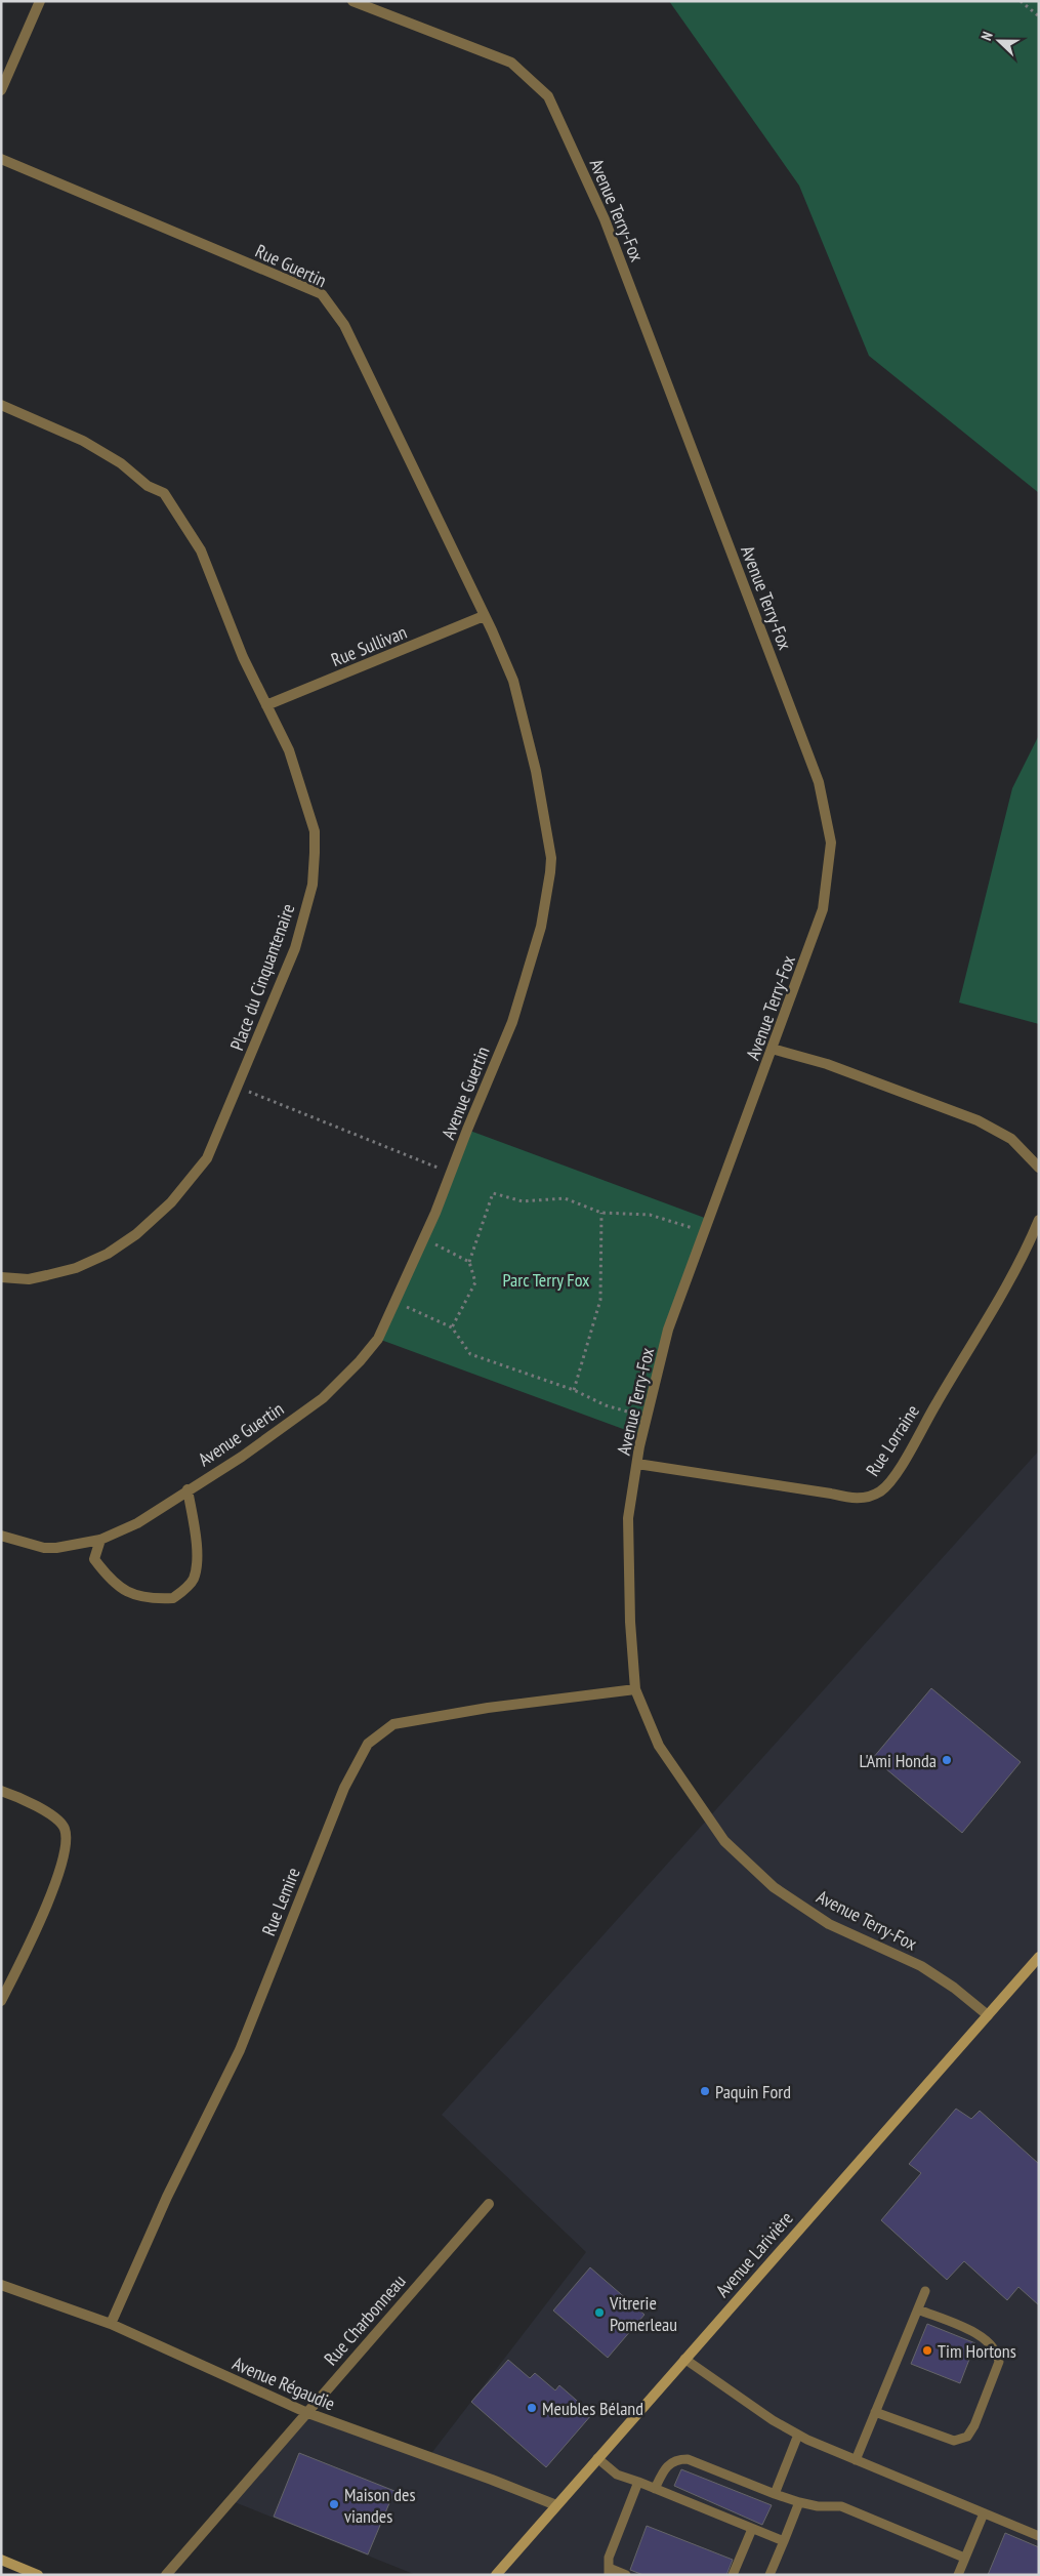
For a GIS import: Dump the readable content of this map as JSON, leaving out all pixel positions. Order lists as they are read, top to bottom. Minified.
{"streets":{"main road":["Avenue Larivière"],"street":["Avenue Terry-Fox","Rue Guertin","Rue Sullivan","Place du Cinquantenaire","Avenue Guertin","Rue Lorraine","Rue Lemire","Rue Charbonneau","Avenue Régaudie"]},"crossings":[["Avenue Terry-Fox","Rue Lorraine"],["Avenue Terry-Fox","Rue Lemire"],["Avenue Terry-Fox","Avenue Larivière"],["Rue Guertin","Rue Sullivan"],["Rue Guertin","Avenue Guertin"],["Rue Sullivan","Place du Cinquantenaire"],["Rue Sullivan","Avenue Guertin"],["Rue Lemire","Avenue Régaudie"],["Avenue Larivière","Avenue Régaudie"],["Rue Charbonneau","Avenue Régaudie"]],"parks":["Parc Terry Fox"],"places":["L'Ami Honda","Paquin Ford","Vitrerie Pomerleau","Tim Hortons","Meubles Béland","Maison des viandes"],"north":"left"}
